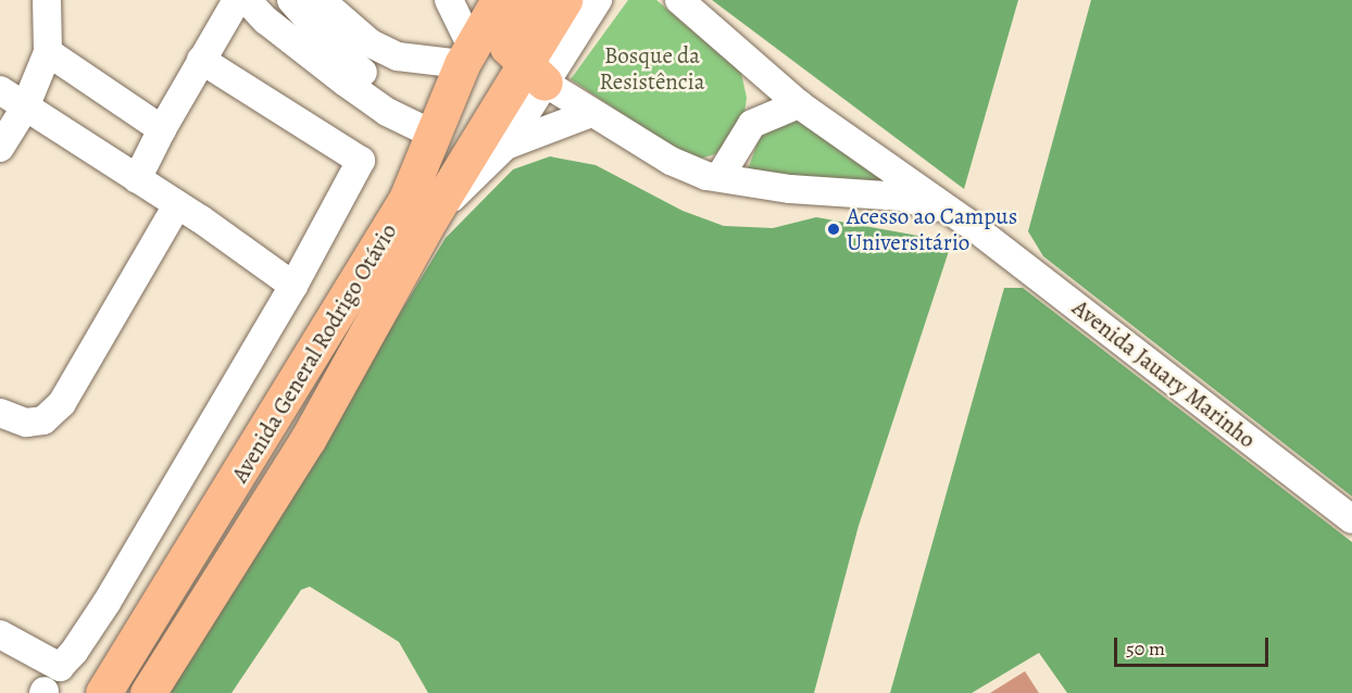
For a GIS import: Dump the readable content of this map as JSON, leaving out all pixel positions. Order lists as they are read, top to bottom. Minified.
{"streets":{"main road":["Avenida General Rodrigo Otávio"],"street":["Avenida Jauary Marinho"]},"crossings":[["Avenida General Rodrigo Otávio","Avenida Jauary Marinho"]],"parks":["Bosque da Resistência"],"places":["Acesso ao Campus Universitário"],"scale_bar":"50 m"}
